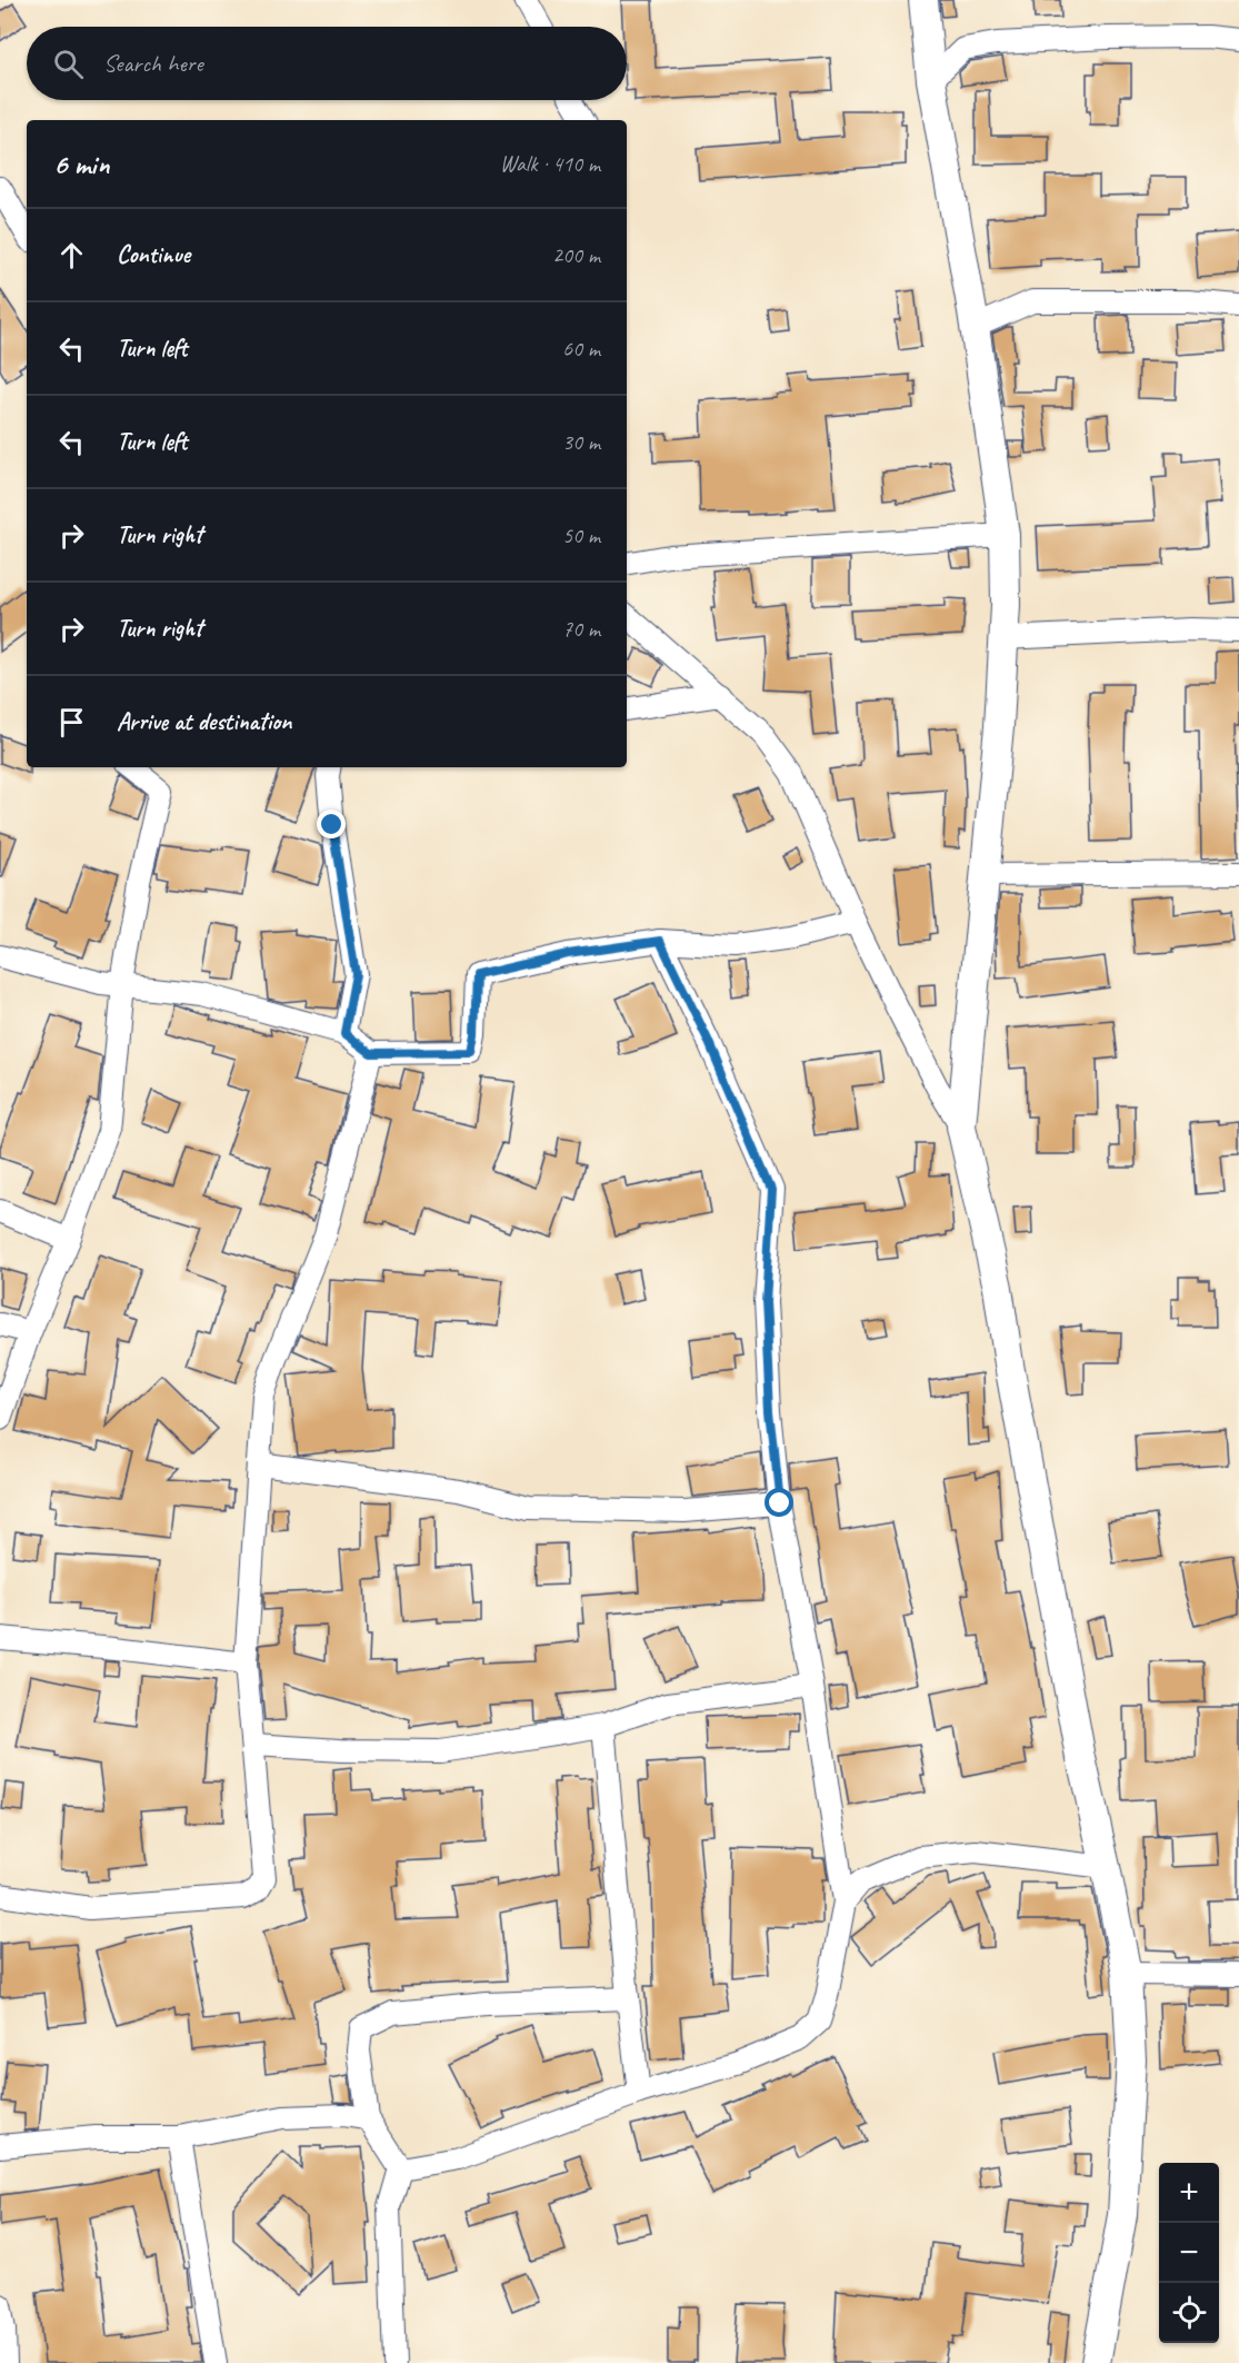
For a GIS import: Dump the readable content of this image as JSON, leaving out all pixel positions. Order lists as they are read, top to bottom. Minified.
{"page":{"search":"Search here","heading":["6 min","Walk · 410 m"],"list":[["Continue","200 m"],["Turn left","60 m"],["Turn left","30 m"],["Turn right","50 m"],["Turn right","70 m"],"Arrive at destination"],"map_buttons":["+","−"]}}
